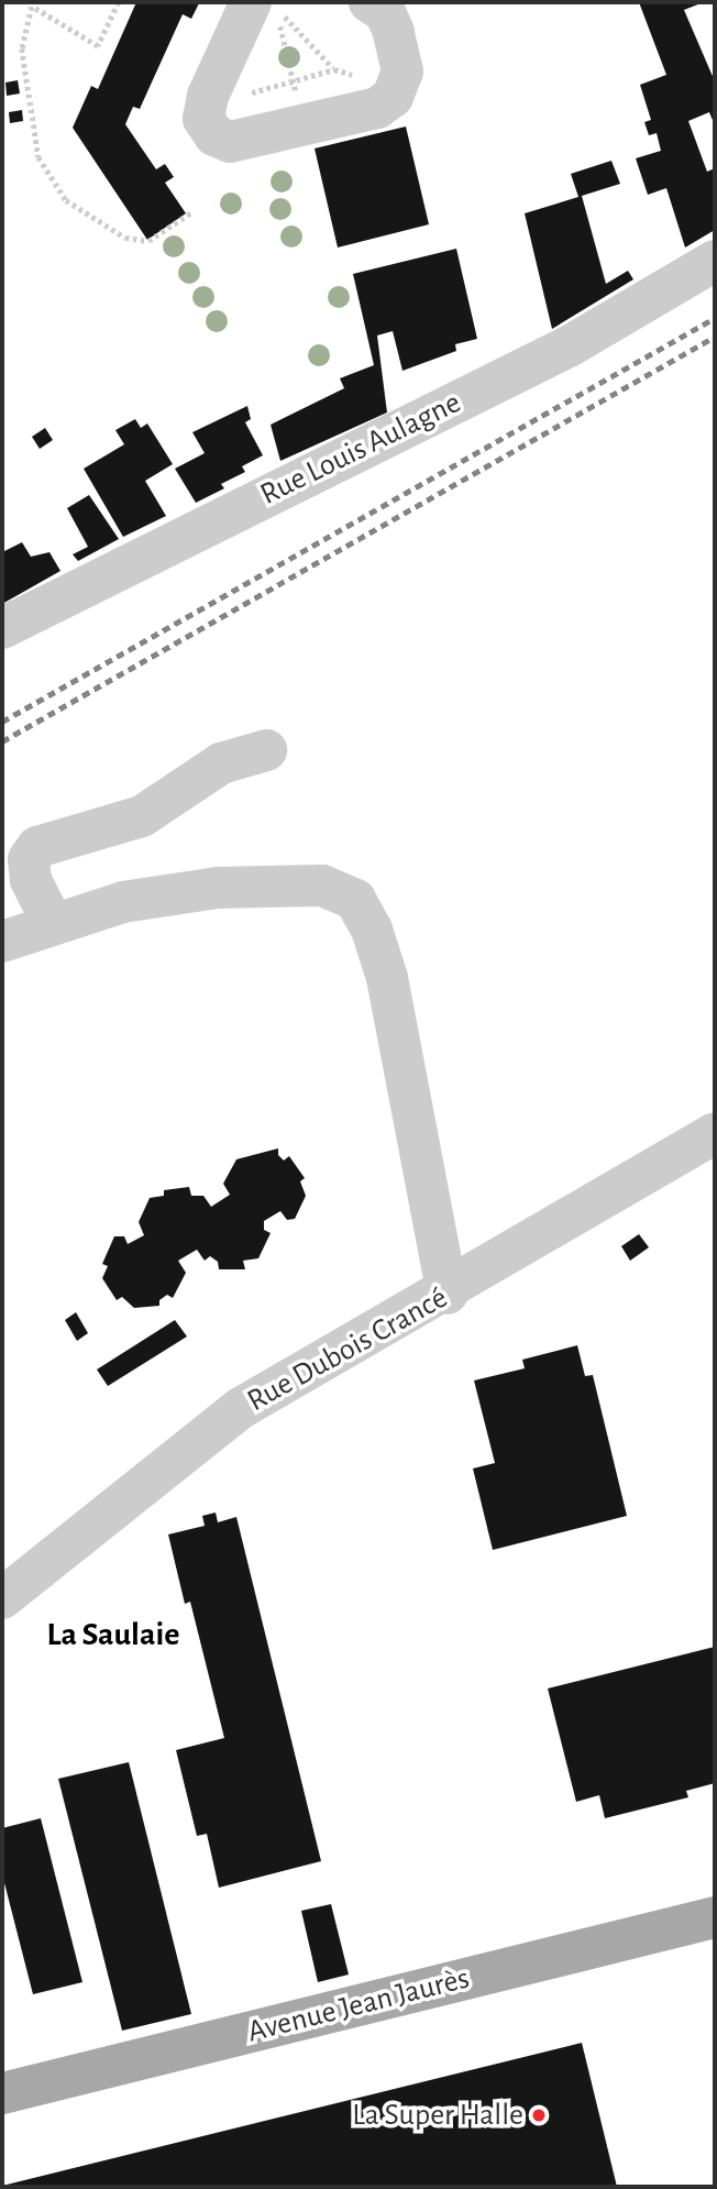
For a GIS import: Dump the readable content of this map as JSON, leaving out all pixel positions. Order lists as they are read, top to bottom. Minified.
{"streets":{"main road":["Avenue Jean Jaurès"],"street":["Rue Louis Aulagne","Rue Dubois Crancé"]},"districts":["La Saulaie"],"places":["La Super Halle"]}
